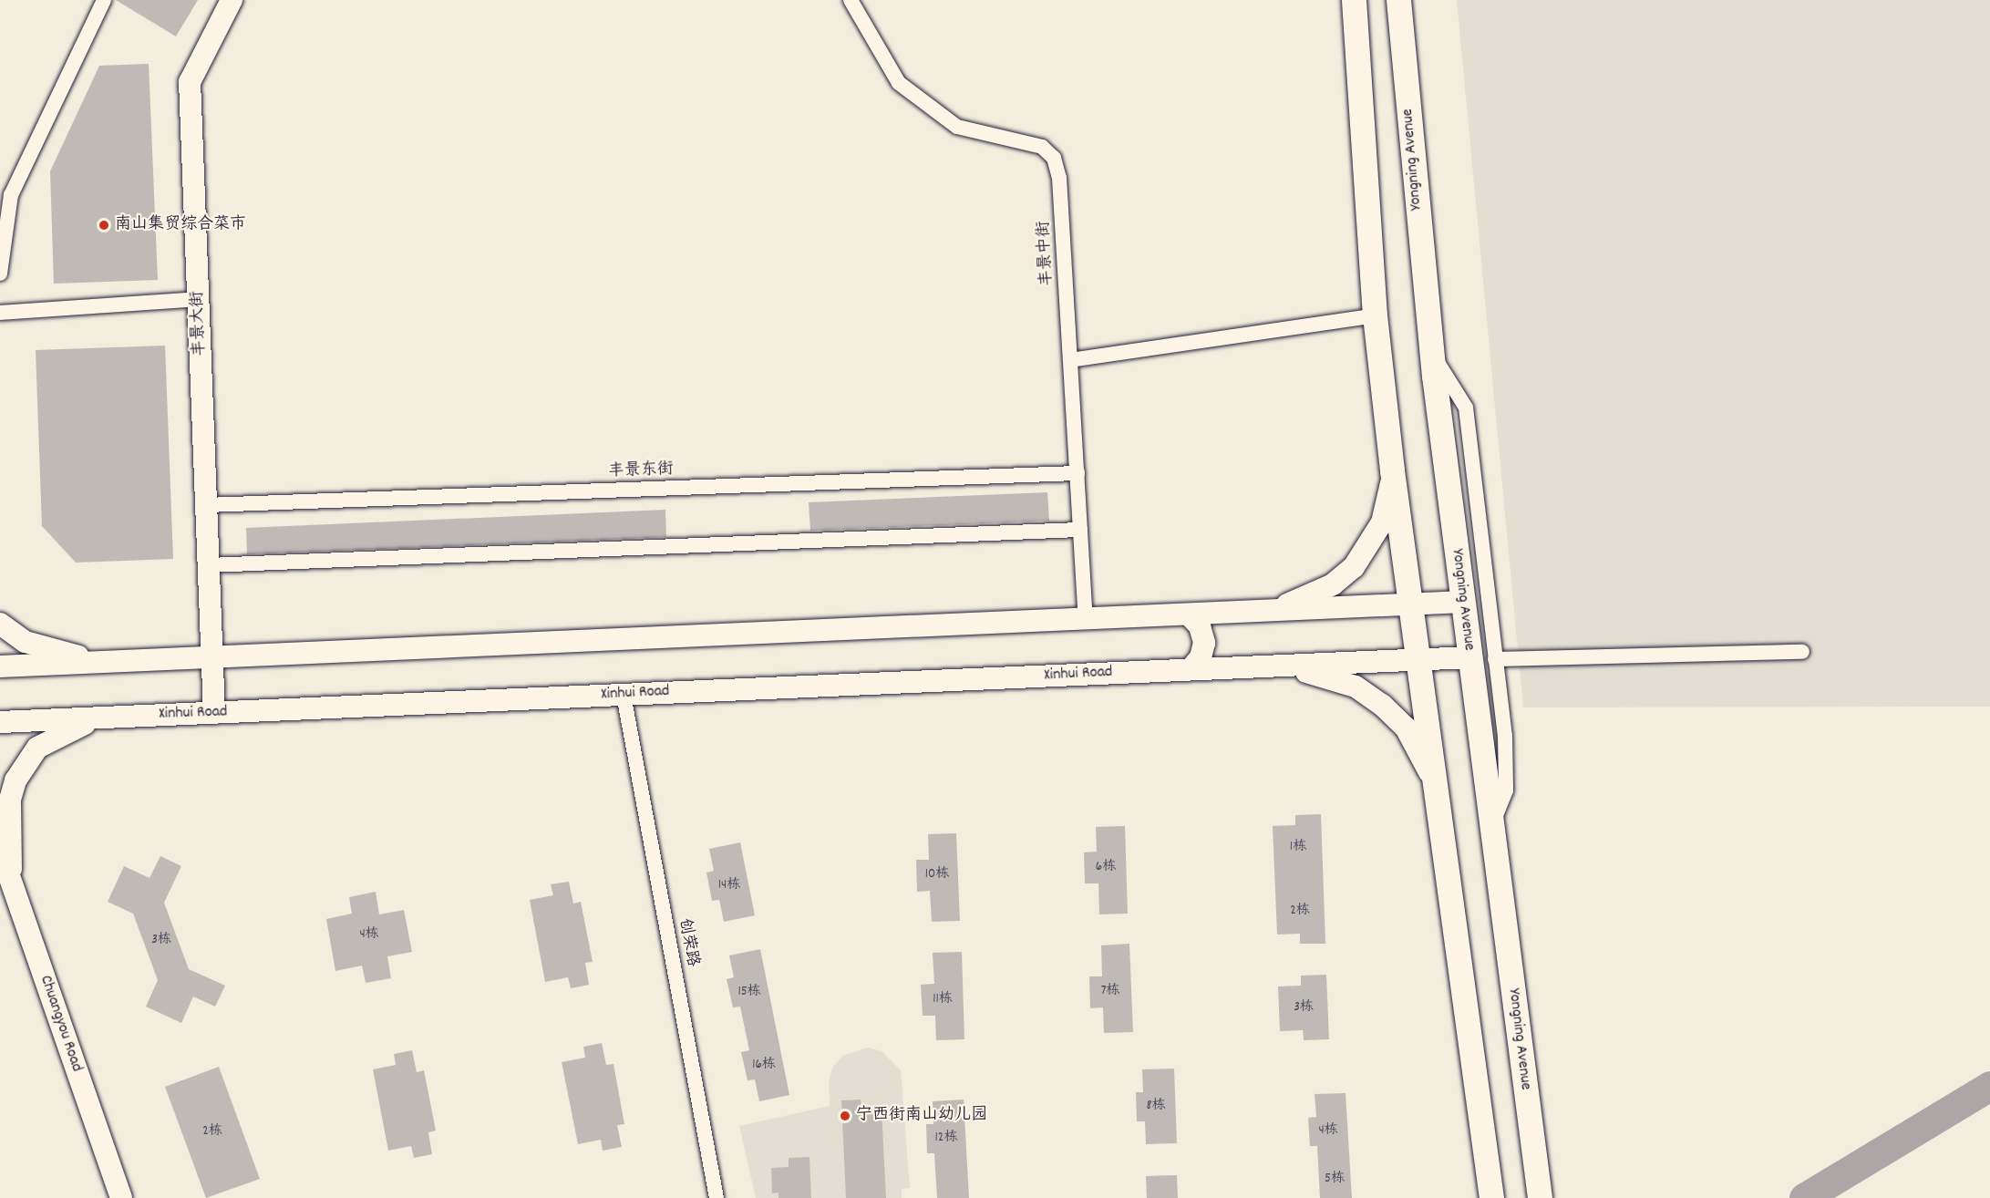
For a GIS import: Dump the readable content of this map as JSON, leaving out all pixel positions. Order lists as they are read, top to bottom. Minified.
{"streets":{"main road":["Yongning Avenue","丰景大街","Xinhui Road","Chuangyou Road"],"street":["丰景中街","丰景东街","创荣路"]},"crossings":[["丰景中街","丰景东街"],["丰景大街","丰景东街"],["丰景大街","Xinhui Road"],["Xinhui Road","创荣路"]],"places":["南山集贸综合菜市","宁西街南山幼儿园"],"house_numbers":["1栋","6栋","10栋","14栋","2栋","4栋","3栋","7栋","15栋","11栋","3栋","16栋","8栋","4栋","2栋","12栋","5栋"]}
